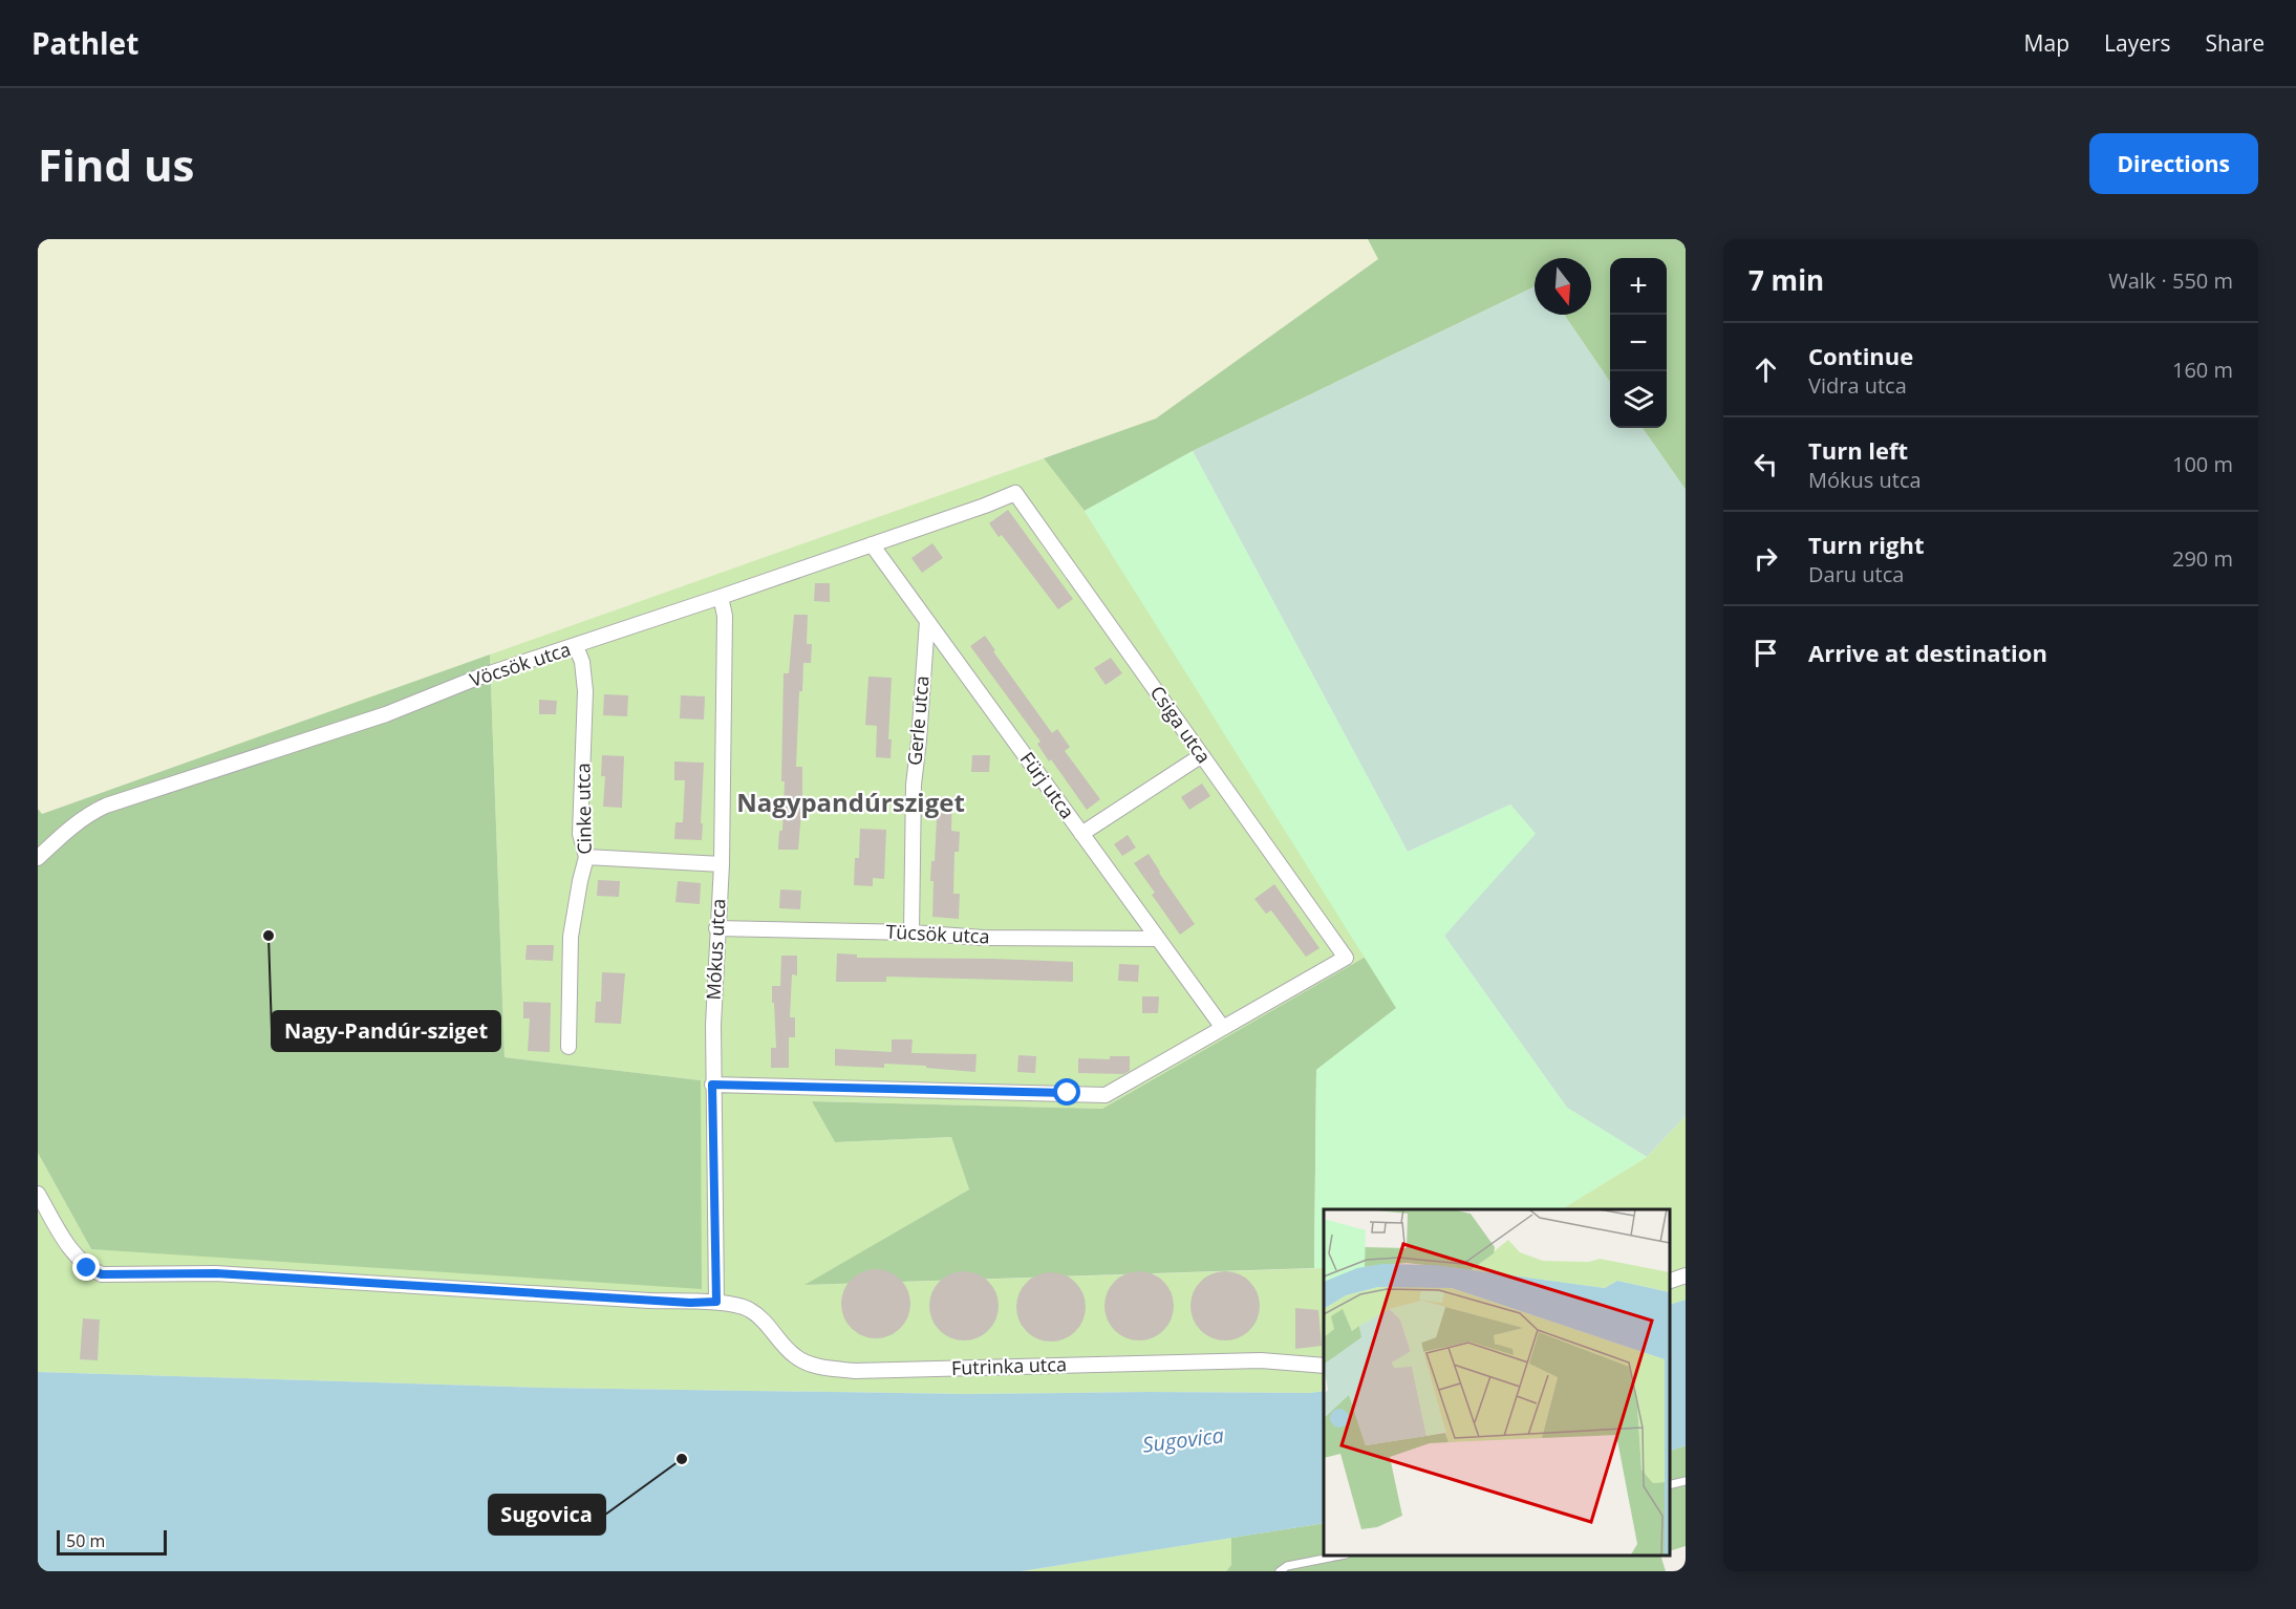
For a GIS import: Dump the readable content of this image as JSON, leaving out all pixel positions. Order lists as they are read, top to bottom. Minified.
{"streets":{"street":["Vöcsök utca","Gerle utca","Csiga utca","Fürj utca","Cinke utca","Tücsök utca","Mókus utca","Futrinka utca"]},"crossings":[["Vöcsök utca","Csiga utca"],["Vöcsök utca","Fürj utca"],["Vöcsök utca","Cinke utca"],["Vöcsök utca","Mókus utca"],["Gerle utca","Fürj utca"],["Gerle utca","Tücsök utca"],["Csiga utca","Fürj utca"],["Fürj utca","Tücsök utca"],["Tücsök utca","Mókus utca"],["Mókus utca","Futrinka utca"]],"districts":["Nagypandúrsziget"],"water":["Sugovica"],"places":["Nagy-Pandúr-sziget","Sugovica"],"scale_bar":"50 m","north":"bottom","page":{"header":"Pathlet","nav":["Map","Layers","Share"],"buttons":"Directions","title":"Find us","heading":["7 min","Walk · 550 m"],"map_buttons":["+","−"],"list":[["Continue","Vidra utca","160 m"],["Turn left","Mókus utca","100 m"],["Turn right","Daru utca","290 m"],"Arrive at destination"],"scale":"50 m"}}
